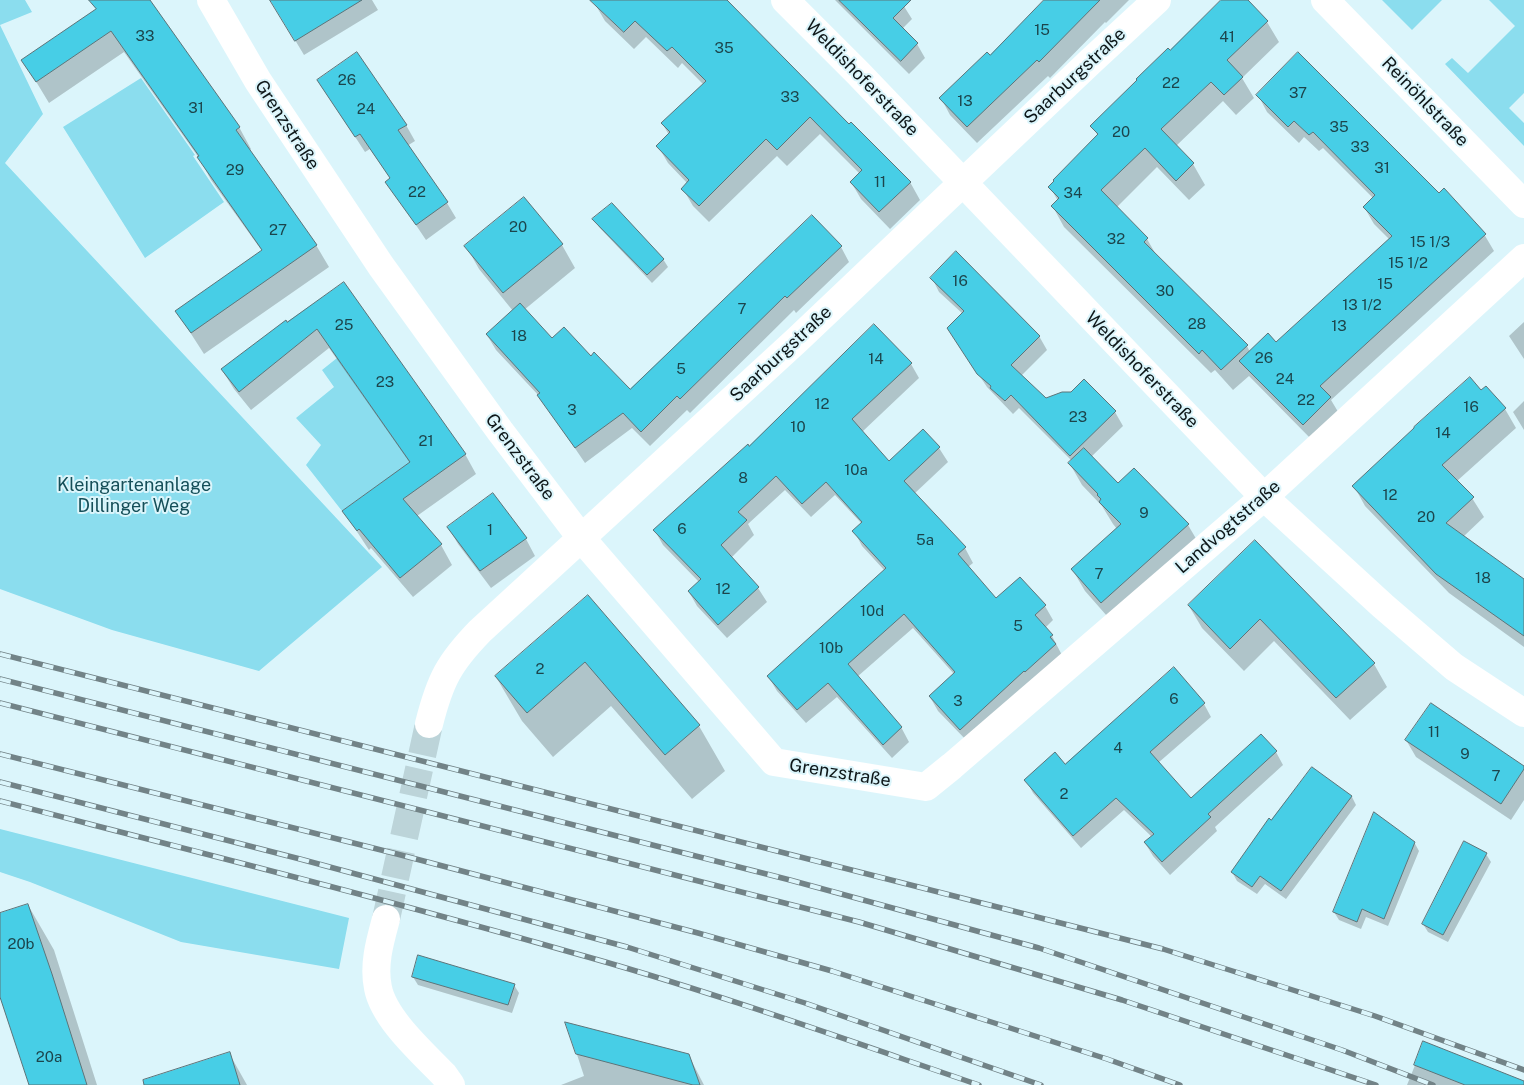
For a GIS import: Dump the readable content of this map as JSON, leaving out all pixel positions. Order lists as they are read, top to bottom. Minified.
{"streets":{"street":["Saarburgstraße","Weldishoferstraße","Reinöhlstraße","Grenzstraße","Landvogtstraße"]},"crossings":[["Saarburgstraße","Weldishoferstraße"],["Saarburgstraße","Grenzstraße"],["Weldishoferstraße","Landvogtstraße"],["Grenzstraße","Landvogtstraße"]],"parks":["Kleingartenanlage Dillinger Weg"],"house_numbers":["15","33","41","35","26","22","37","33","13","31","24","35","20","33","31","29","11","22","34","20","27","32","15 1/3","15 1/2","16","15","30","13 1/2","7","28","25","13","18","26","14","5","24","23","22","12","16","3","23","10","14","21","10a","8","12","9","20","6","1","5a","7","18","12","10d","5","10b","2","6","3","11","4","9","7","2","20b","20a"]}
